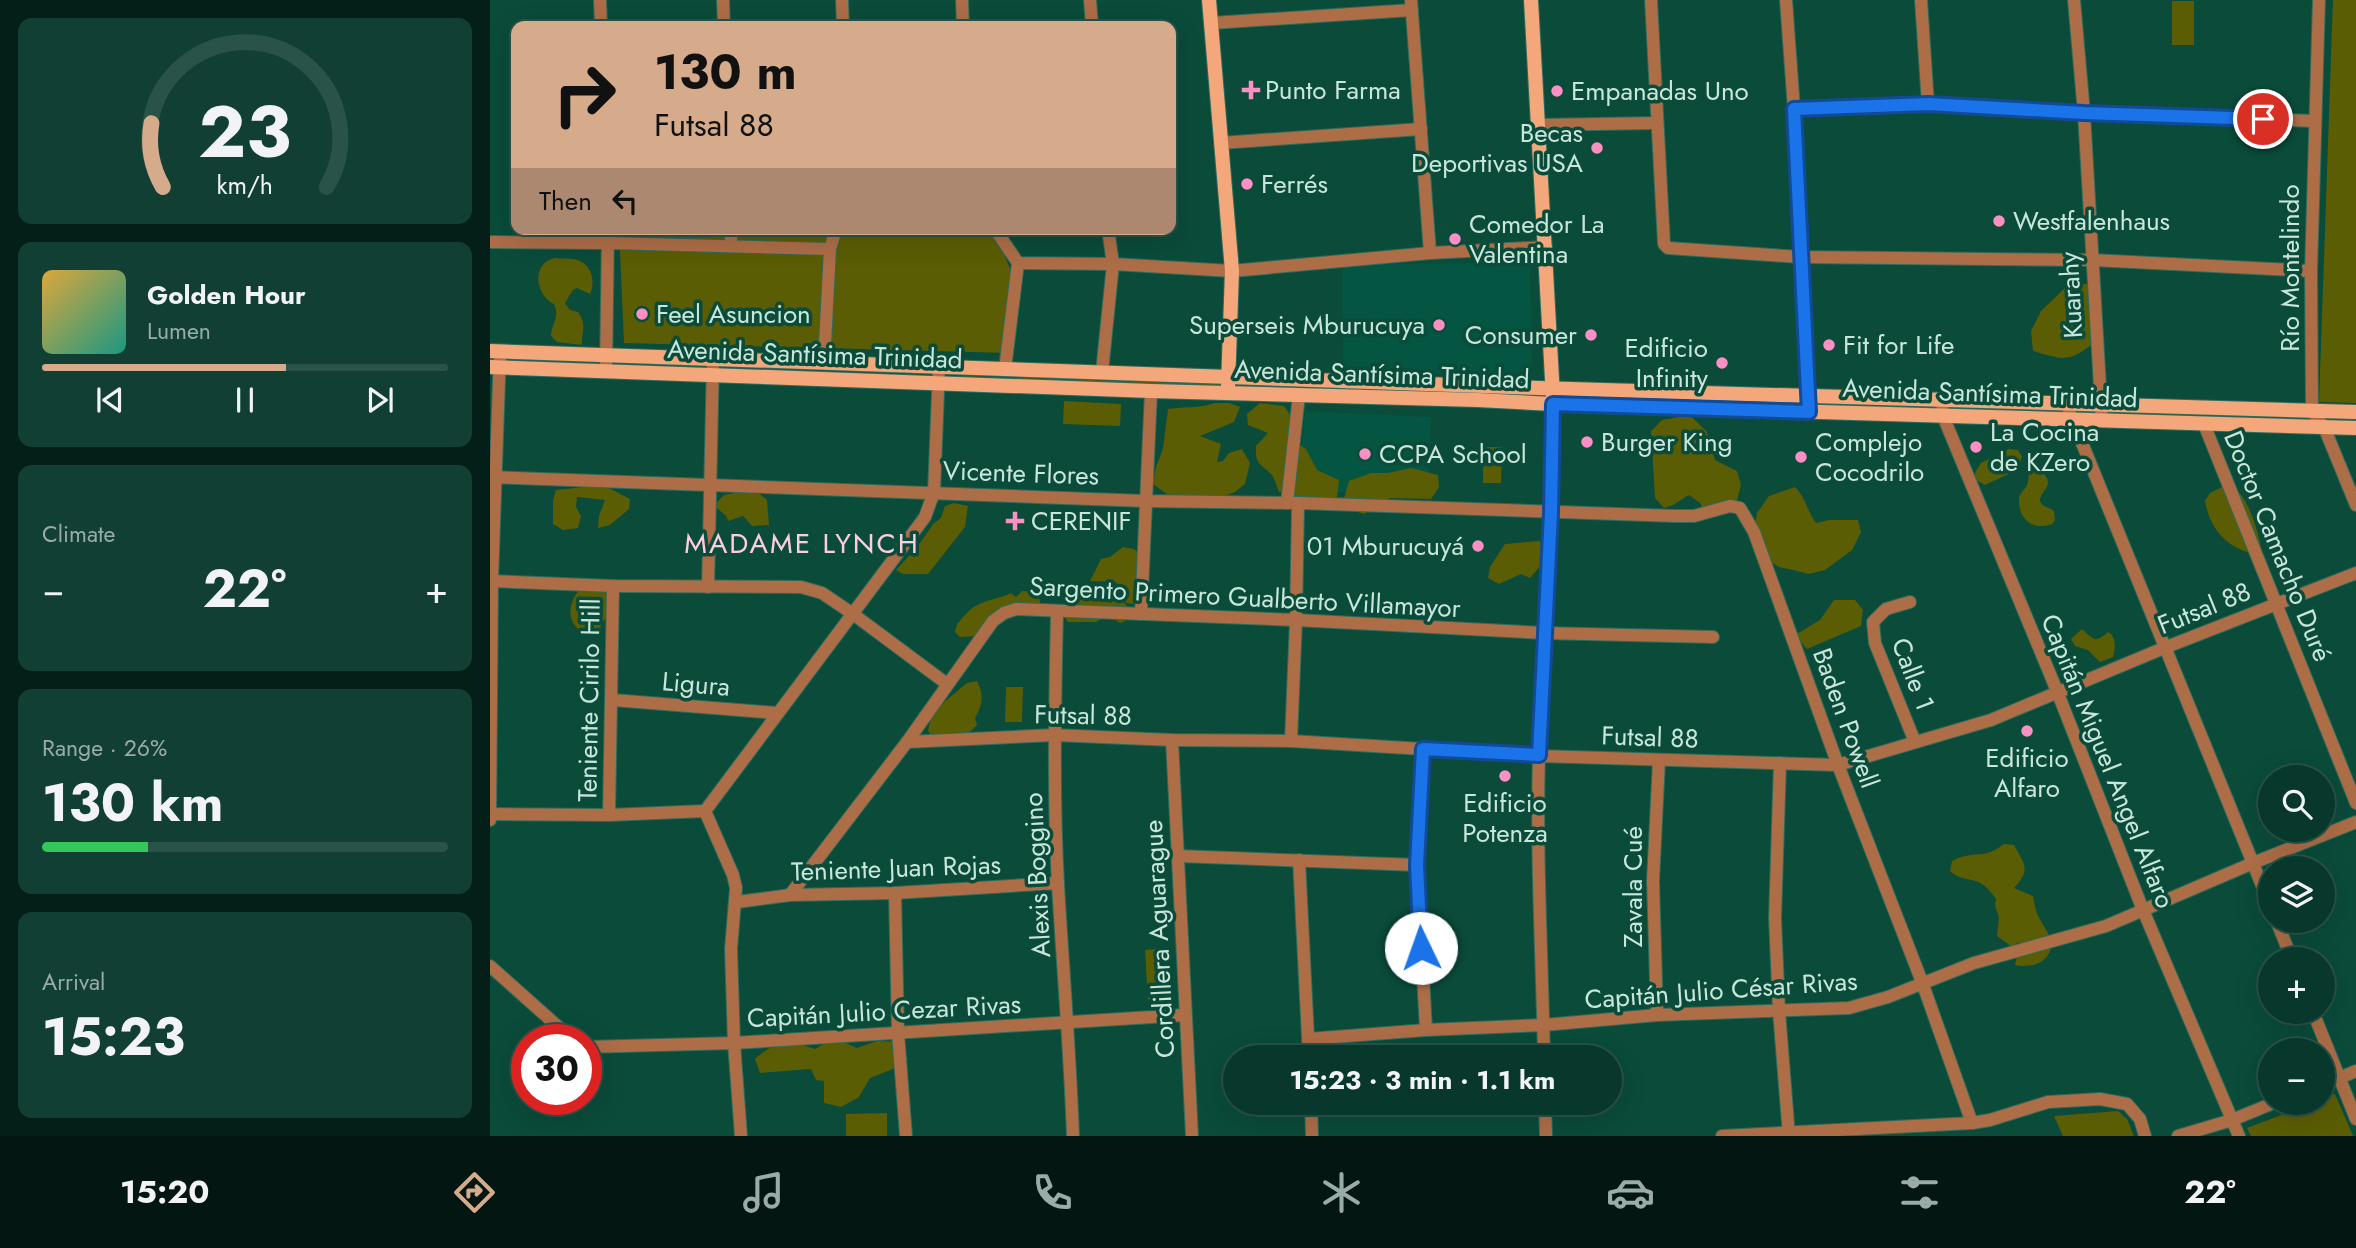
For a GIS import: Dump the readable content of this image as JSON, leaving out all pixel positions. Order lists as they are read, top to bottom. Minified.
{"streets":{"main road":["Avenida Santísima Trinidad"],"street":["Río Montelindo","Kuarahy","Vicente Flores","Doctor Camacho Duré","Sargento Primero Gualberto Villamayor","Futsal 88","Calle 1","Ligura","Teniente Cirilo Hill","Baden Powell","Capitán Miguel Angel Alfaro","Teniente Juan Rojas","Alexis Boggino","Zavala Cué","Cordillera Aguarague","Capitán Julio César Rivas","Capitán Julio Cezar Rivas"]},"crossings":[["Río Montelindo","Avenida Santísima Trinidad"],["Kuarahy","Avenida Santísima Trinidad"],["Avenida Santísima Trinidad","Doctor Camacho Duré"],["Avenida Santísima Trinidad","Capitán Miguel Angel Alfaro"],["Vicente Flores","Baden Powell"],["Doctor Camacho Duré","Futsal 88"],["Sargento Primero Gualberto Villamayor","Futsal 88"],["Sargento Primero Gualberto Villamayor","Teniente Juan Rojas"],["Sargento Primero Gualberto Villamayor","Alexis Boggino"],["Futsal 88","Calle 1"],["Futsal 88","Baden Powell"],["Futsal 88","Capitán Miguel Angel Alfaro"],["Futsal 88","Alexis Boggino"],["Futsal 88","Zavala Cué"],["Futsal 88","Cordillera Aguarague"],["Ligura","Teniente Cirilo Hill"],["Baden Powell","Capitán Julio César Rivas"],["Capitán Miguel Angel Alfaro","Capitán Julio César Rivas"],["Teniente Juan Rojas","Alexis Boggino"],["Alexis Boggino","Capitán Julio Cezar Rivas"],["Zavala Cué","Capitán Julio César Rivas"],["Cordillera Aguarague","Capitán Julio Cezar Rivas"]],"districts":["MADAME LYNCH"],"places":{"health":["Punto Farma","CERENIF"],"other":["Empanadas Uno","Becas Deportivas USA","Ferrés","Westfalenhaus","Comedor La Valentina","Feel Asuncion","Superseis Mburucuya","Consumer","Fit for Life","Edificio Infinity","Burger King","La Cocina de KZero","CCPA School","Complejo Cocodrilo","01 Mburucuyá","Edificio Alfaro","Edificio Potenza"]},"page":{"turn":["130 m","Futsal 88"],"then":"Then","song":["Golden Hour","Lumen"],"tile":["Climate",["Range · 26%","130 km"],["Arrival","15:23"]],"heat":["−","22°","+"],"map_buttons":["+","−"],"limit":"30","trip":"15:23 · 3 min · 1.1 km","tabs":["15:20","22°"],"gauge":["23","km/h"]}}
